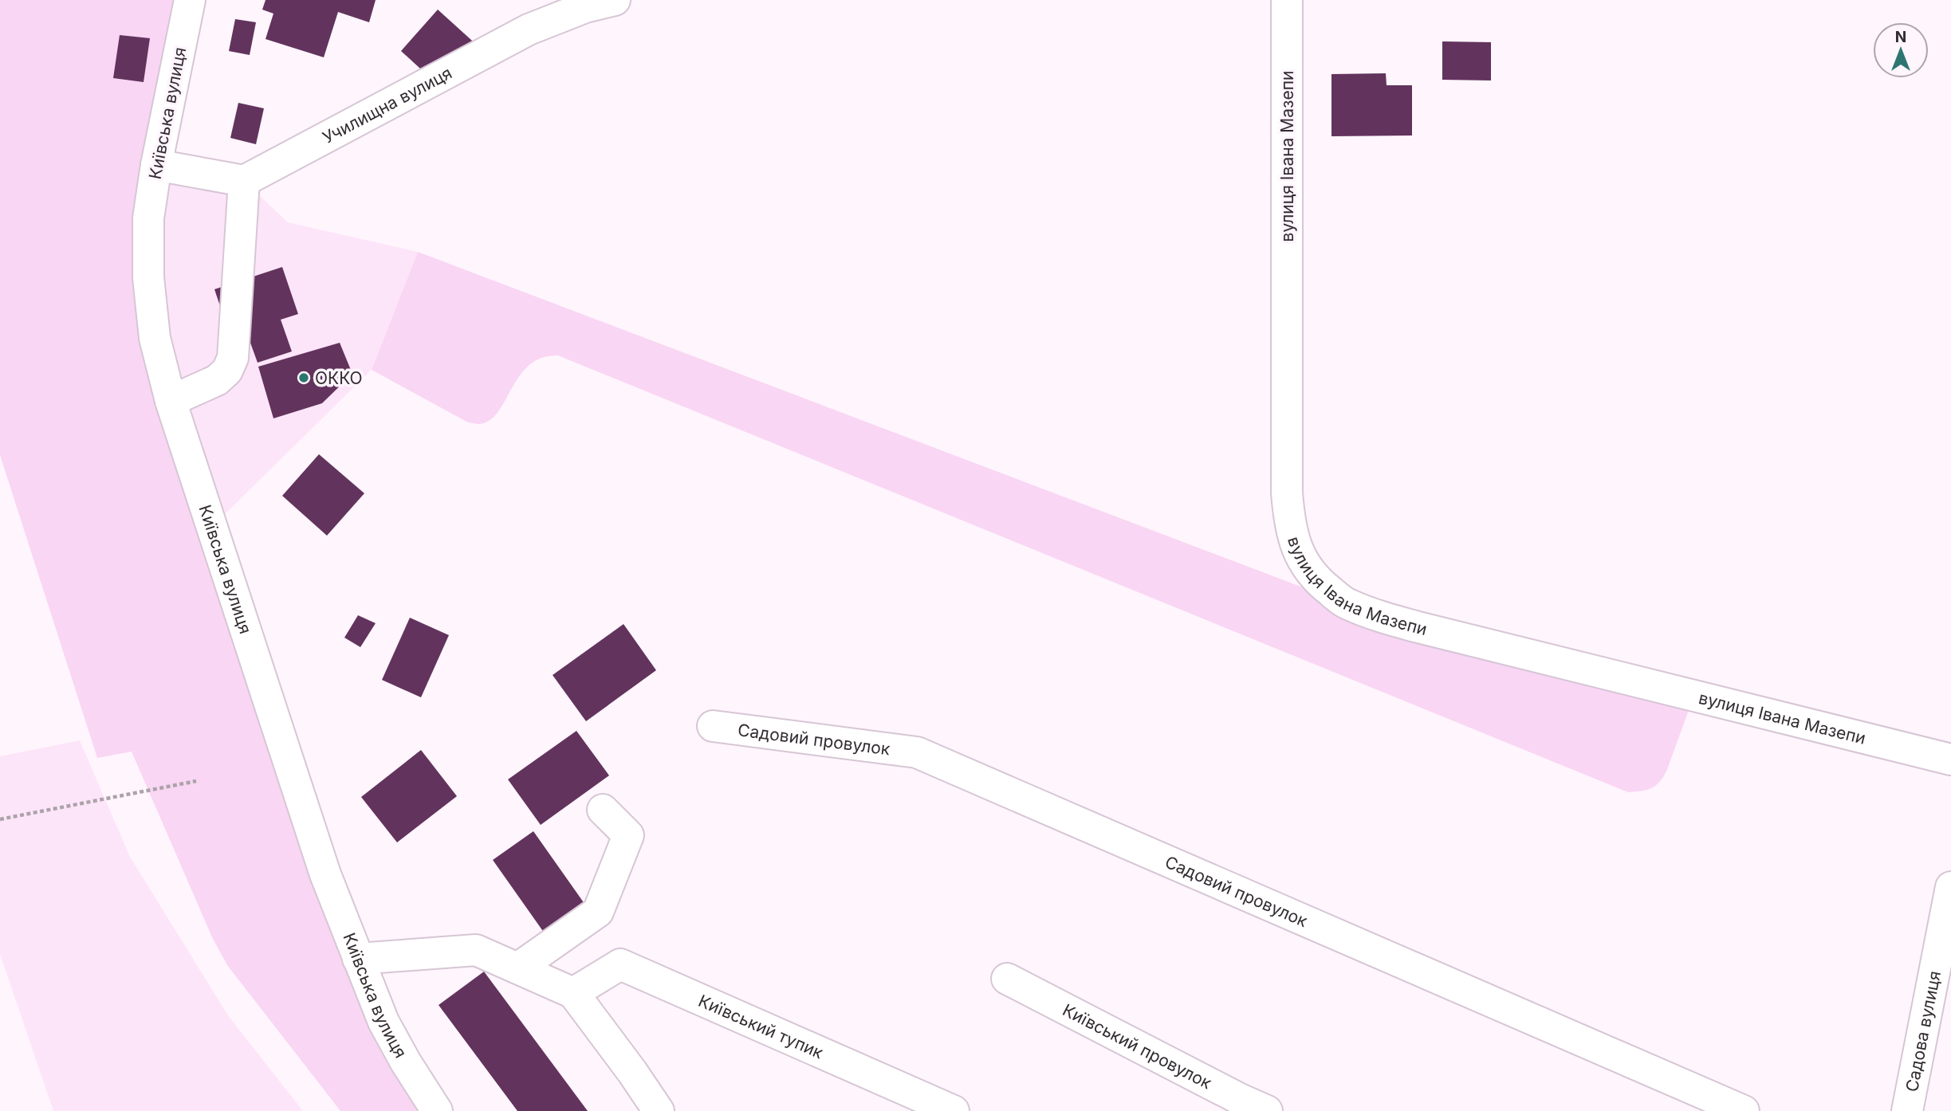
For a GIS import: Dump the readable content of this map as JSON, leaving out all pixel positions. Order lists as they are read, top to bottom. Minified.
{"streets":{"street":["Училищна вулиця","Київська вулиця","вулиця Івана Мазепи","Садовий провулок","Київський тупик","Садова вулиця","Київський провулок"]},"places":["ОККО"],"north":"top"}
